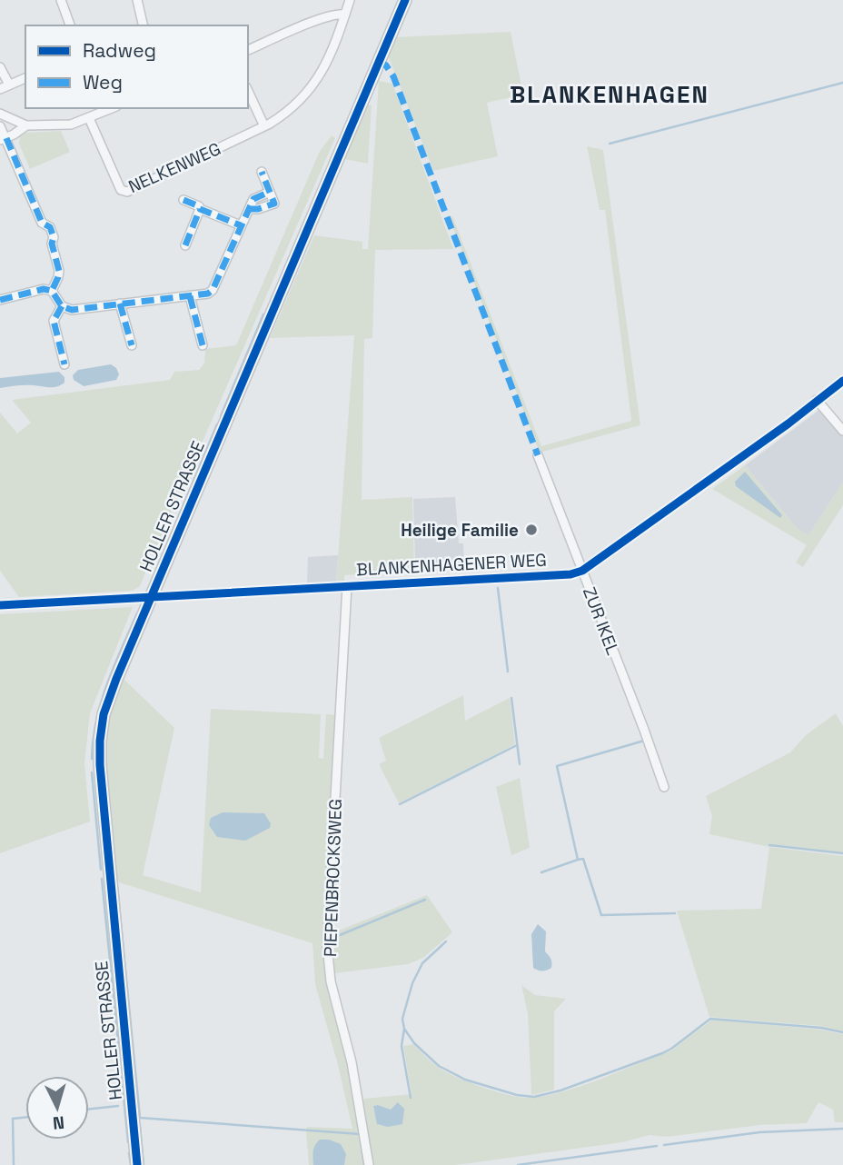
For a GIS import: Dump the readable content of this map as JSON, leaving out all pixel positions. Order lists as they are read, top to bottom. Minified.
{"streets":{"street":["NELKENWEG","HOLLER STRASSE","BLANKENHAGENER WEG","ZUR IKEL","PIEPENBROCKSWEG"]},"crossings":[["HOLLER STRASSE","BLANKENHAGENER WEG"],["BLANKENHAGENER WEG","ZUR IKEL"],["BLANKENHAGENER WEG","PIEPENBROCKSWEG"]],"districts":["BLANKENHAGEN"],"places":["Heilige Familie"],"legend":["Radweg","Weg"],"north":"bottom"}
